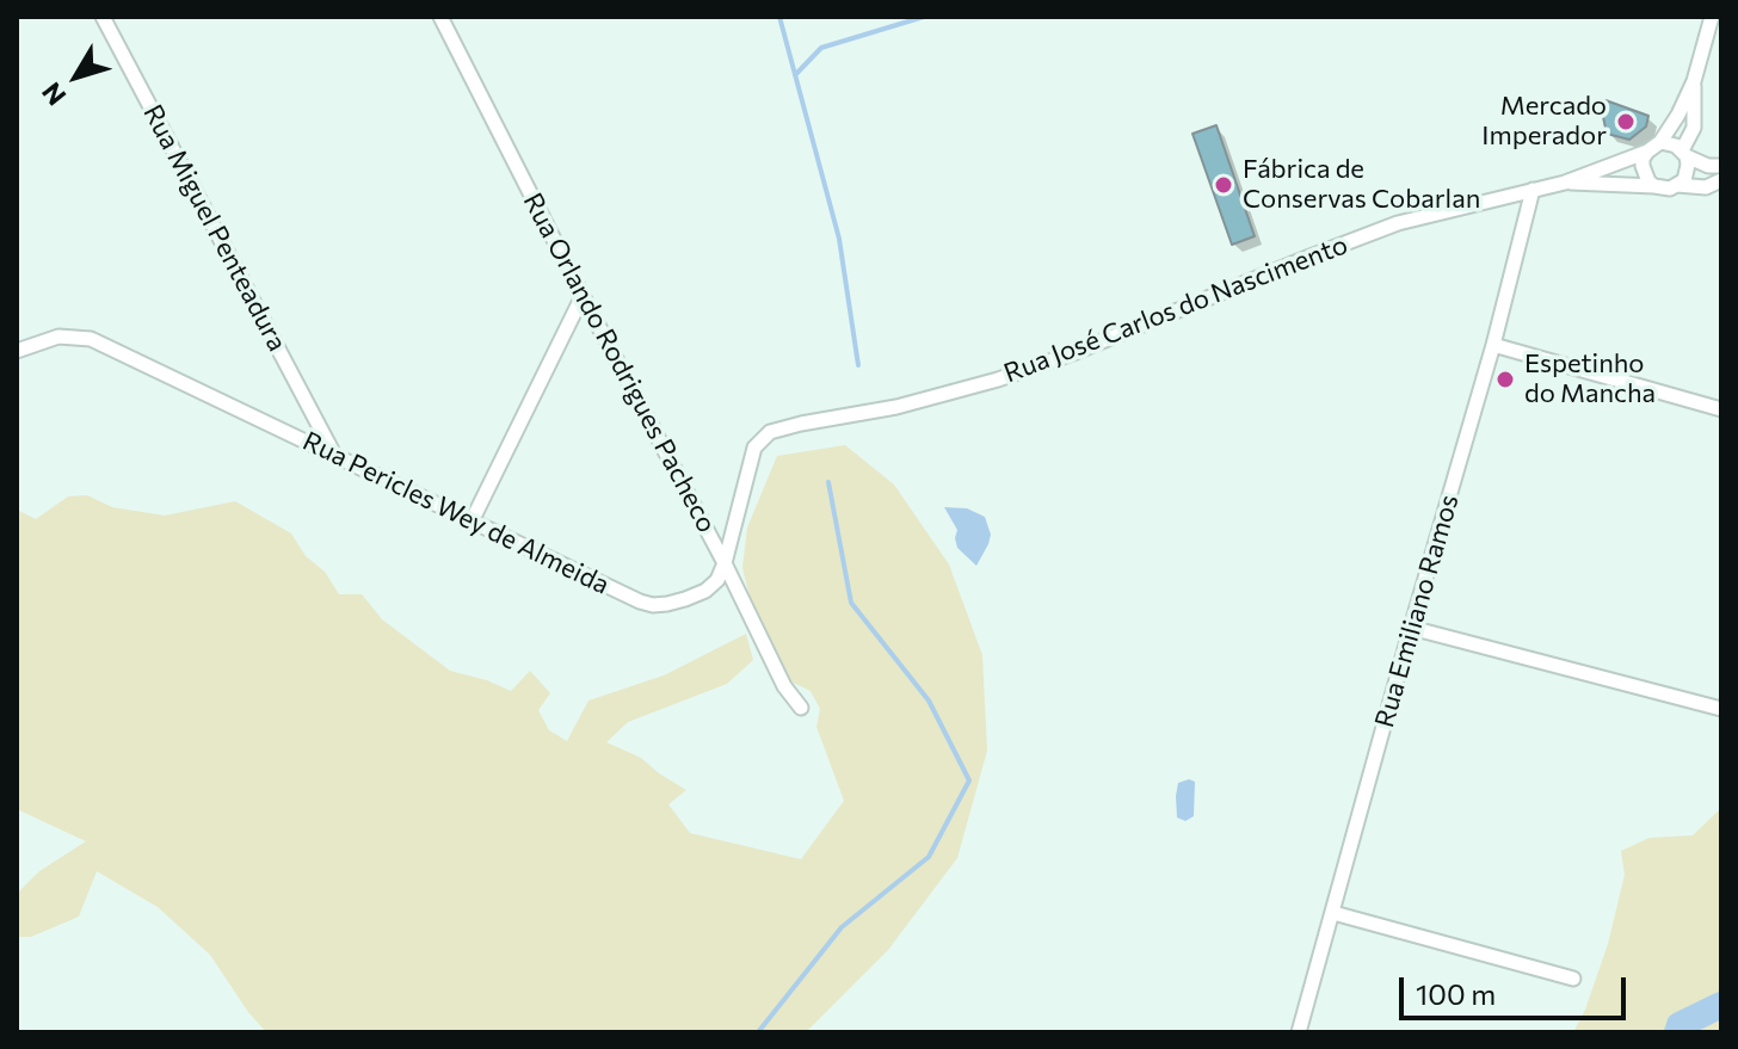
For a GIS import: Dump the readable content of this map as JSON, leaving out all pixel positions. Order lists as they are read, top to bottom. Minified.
{"streets":{"street":["Rua Miguel Penteadura","Rua José Carlos do Nascimento","Rua Orlando Rodrigues Pacheco","Rua Pericles Wey de Almeida","Rua Emiliano Ramos"]},"crossings":[["Rua Miguel Penteadura","Rua Pericles Wey de Almeida"],["Rua José Carlos do Nascimento","Rua Pericles Wey de Almeida"],["Rua José Carlos do Nascimento","Rua Emiliano Ramos"],["Rua Orlando Rodrigues Pacheco","Rua Pericles Wey de Almeida"]],"places":["Mercado Imperador","Fábrica de Conservas Cobarlan","Espetinho do Mancha"],"scale_bar":"100 m","north":"bottom left"}
